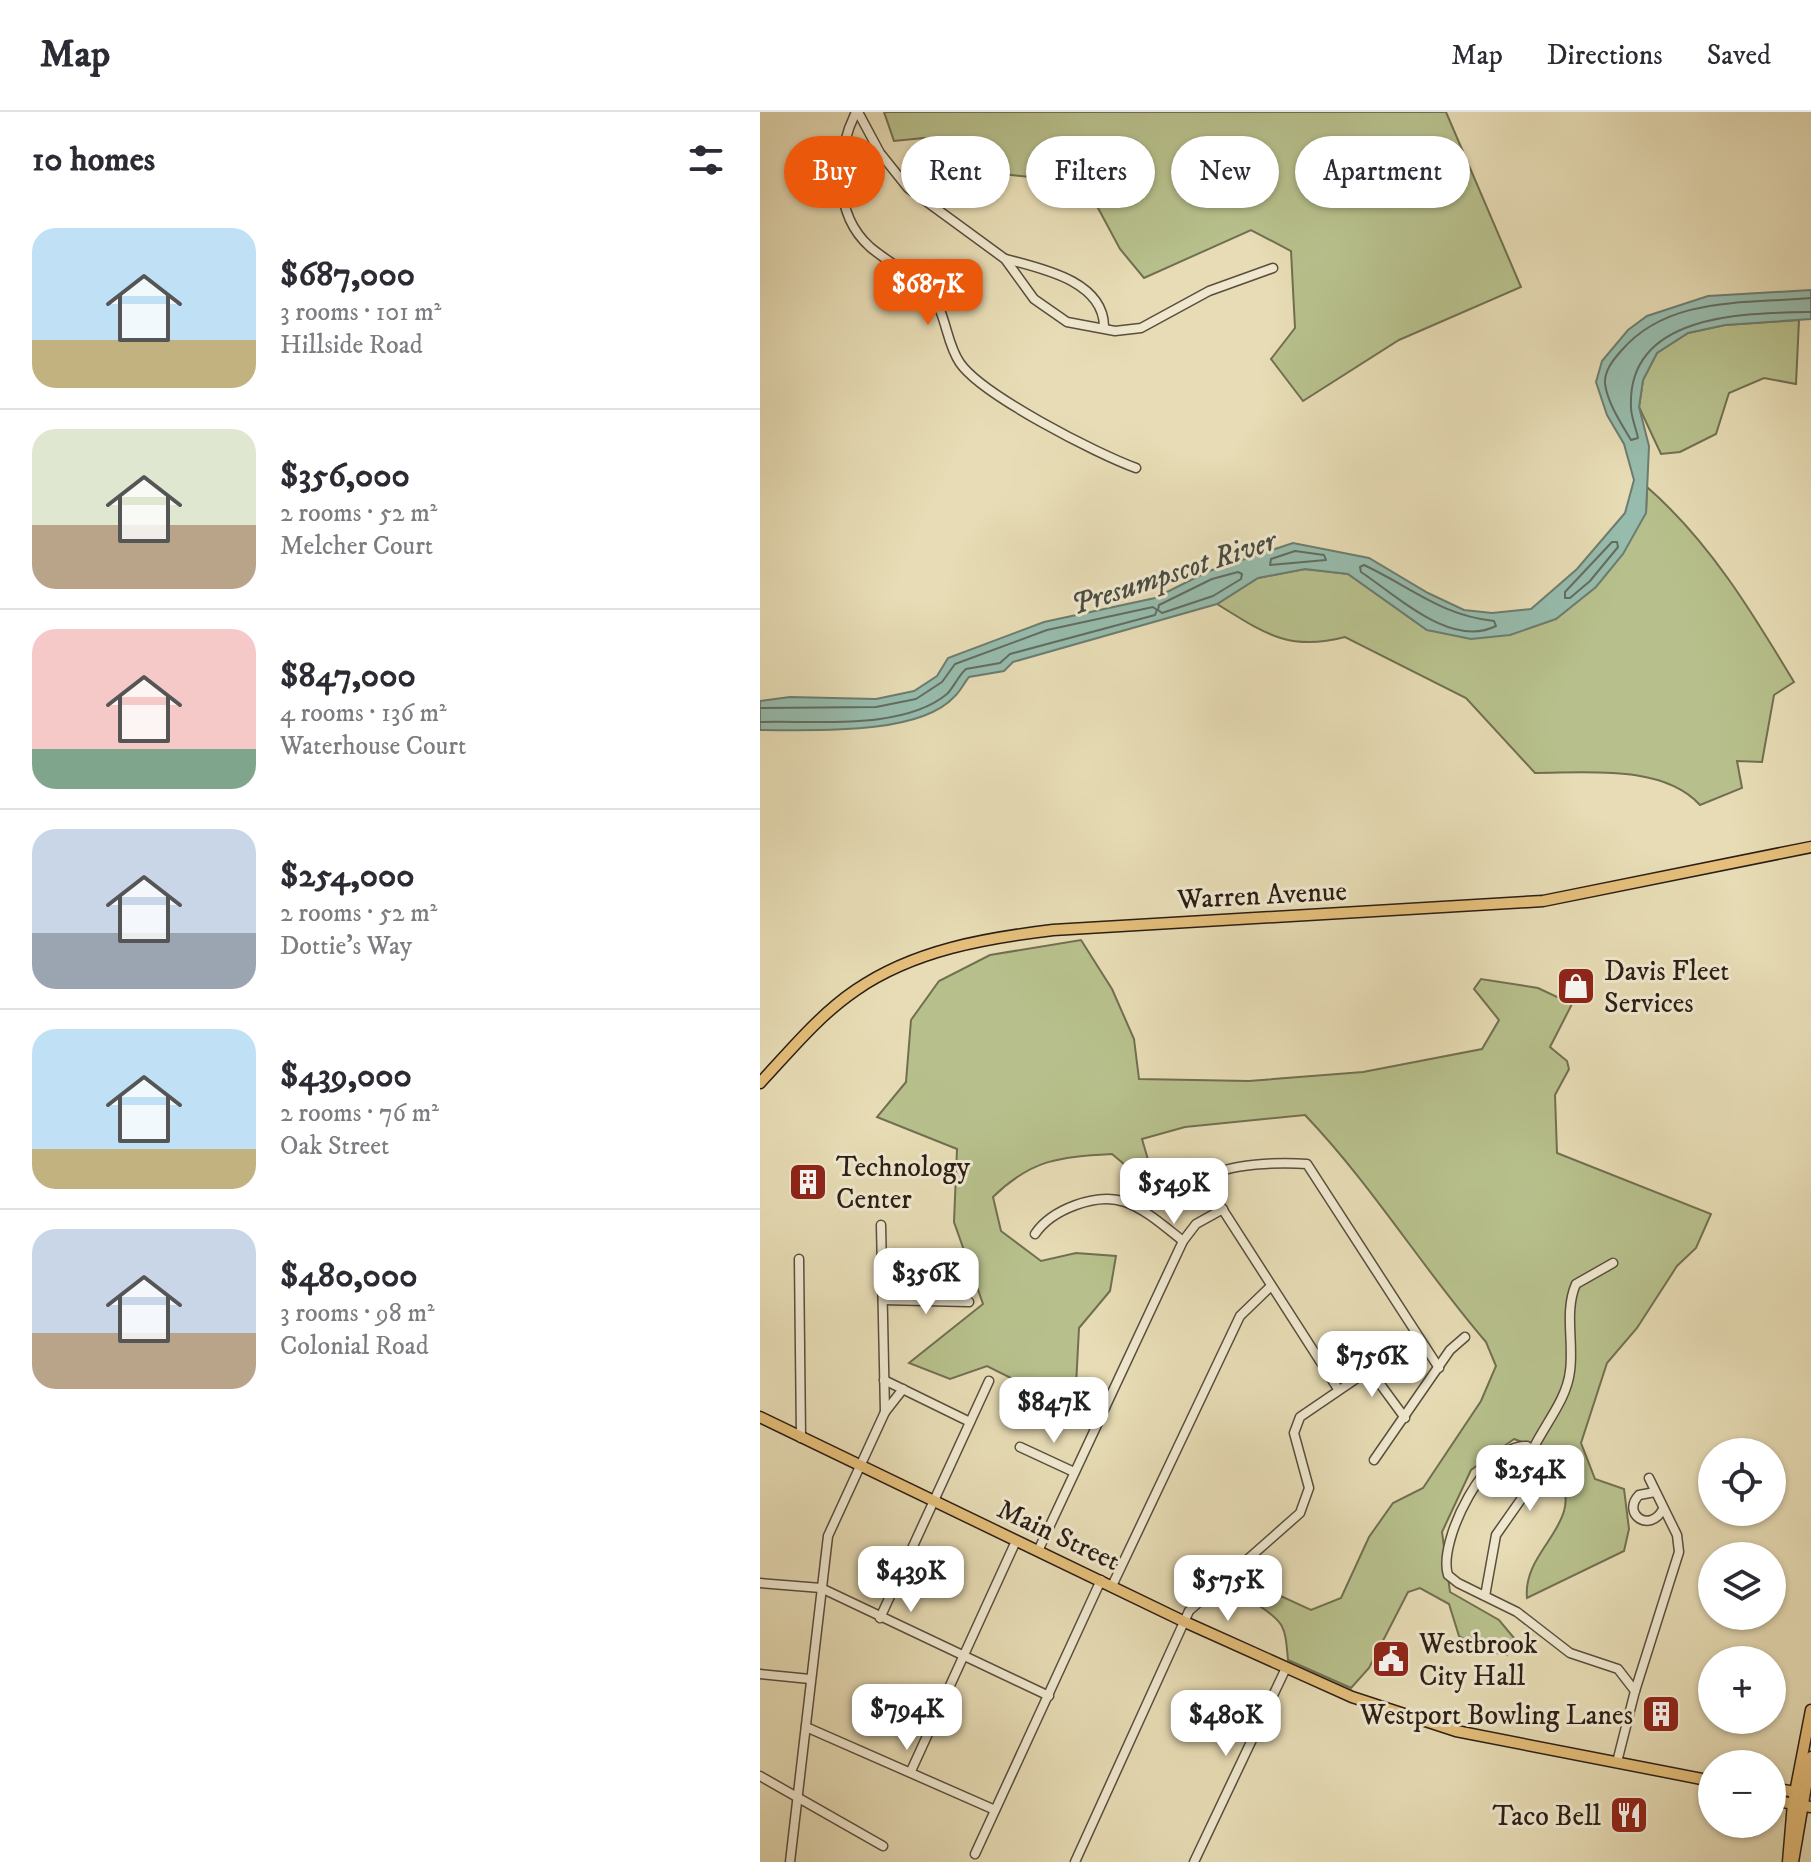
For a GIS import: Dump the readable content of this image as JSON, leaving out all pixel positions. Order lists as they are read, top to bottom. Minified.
{"streets":{"main road":["Warren Avenue","Main Street"]},"water":["Presumpscot River"],"places":{"shop":["Davis Fleet Services"],"building":["Technology Center","Westport Bowling Lanes"],"public building":["Westbrook City Hall"],"restaurant":["Taco Bell"]},"page":{"header":"Map","nav":["Map","Directions","Saved"],"heading":"10 homes","chip":["Buy","Rent","Filters","New","Apartment"],"list":[{"name":"$687,000","note":"3 rooms · 101 m² · Hillside Road"},{"name":"$356,000","note":"2 rooms · 52 m² · Melcher Court"},{"name":"$847,000","note":"4 rooms · 136 m² · Waterhouse Court"},{"name":"$254,000","note":"2 rooms · 52 m² · Dottie's Way"},{"name":"$439,000","note":"2 rooms · 76 m² · Oak Street"},{"name":"$480,000","note":"3 rooms · 98 m² · Colonial Road"}],"price":["$687K","$549K","$356K","$756K","$847K","$254K","$439K","$575K","$794K","$480K"],"map_buttons":["+","−"]}}
